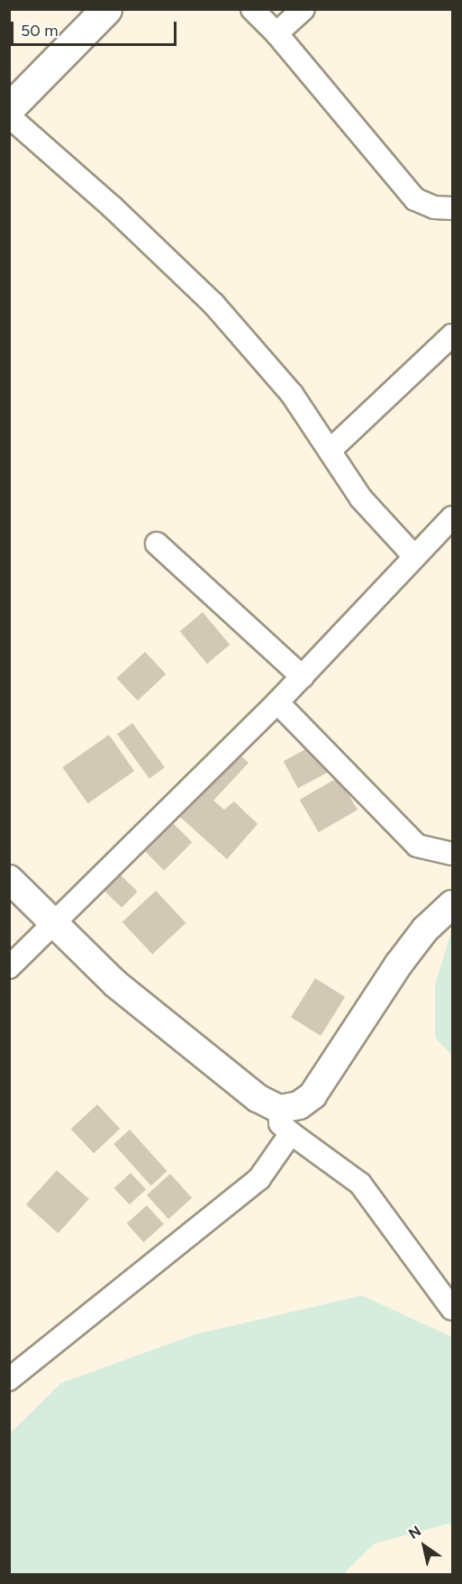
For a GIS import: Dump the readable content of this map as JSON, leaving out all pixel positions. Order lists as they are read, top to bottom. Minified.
{"scale_bar":"50 m","north":"top left"}
